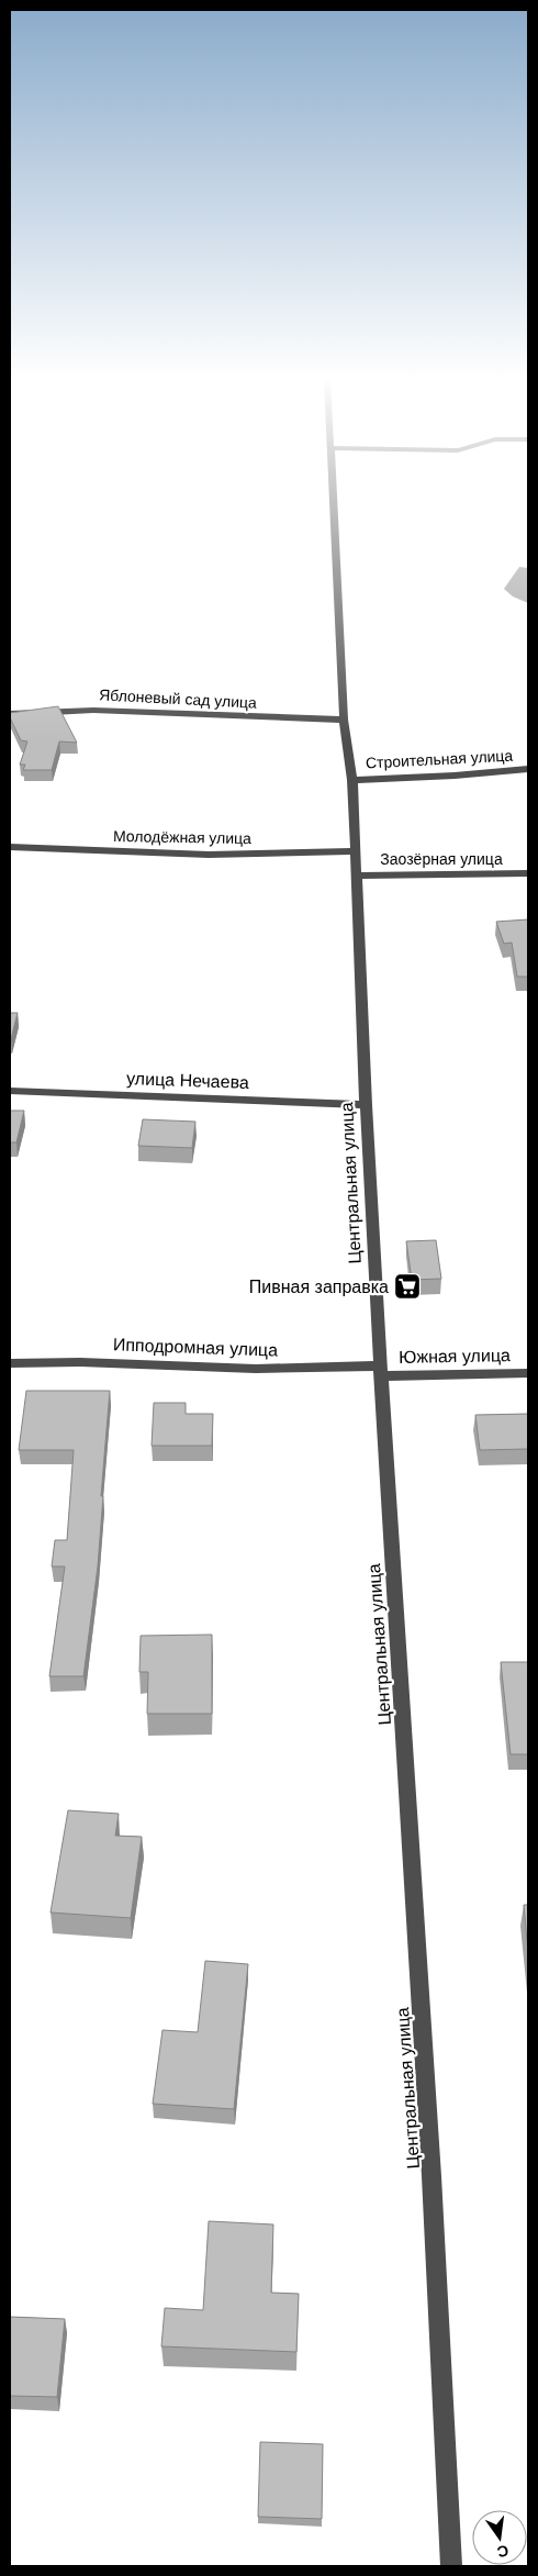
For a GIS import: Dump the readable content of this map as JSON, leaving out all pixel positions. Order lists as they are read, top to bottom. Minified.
{"streets":{"street":["Яблоневый сад улица","Строительная улица","Молодёжная улица","Заозёрная улица","улица Нечаева","Центральная улица","Ипподромная улица","Южная улица"]},"crossings":[["Яблоневый сад улица","Центральная улица"],["Строительная улица","Центральная улица"],["Молодёжная улица","Центральная улица"],["Заозёрная улица","Центральная улица"],["улица Нечаева","Центральная улица"],["Центральная улица","Ипподромная улица"],["Центральная улица","Южная улица"],["Ипподромная улица","Южная улица"]],"places":{"supermarket":["Пивная заправка"]},"north":"bottom"}
